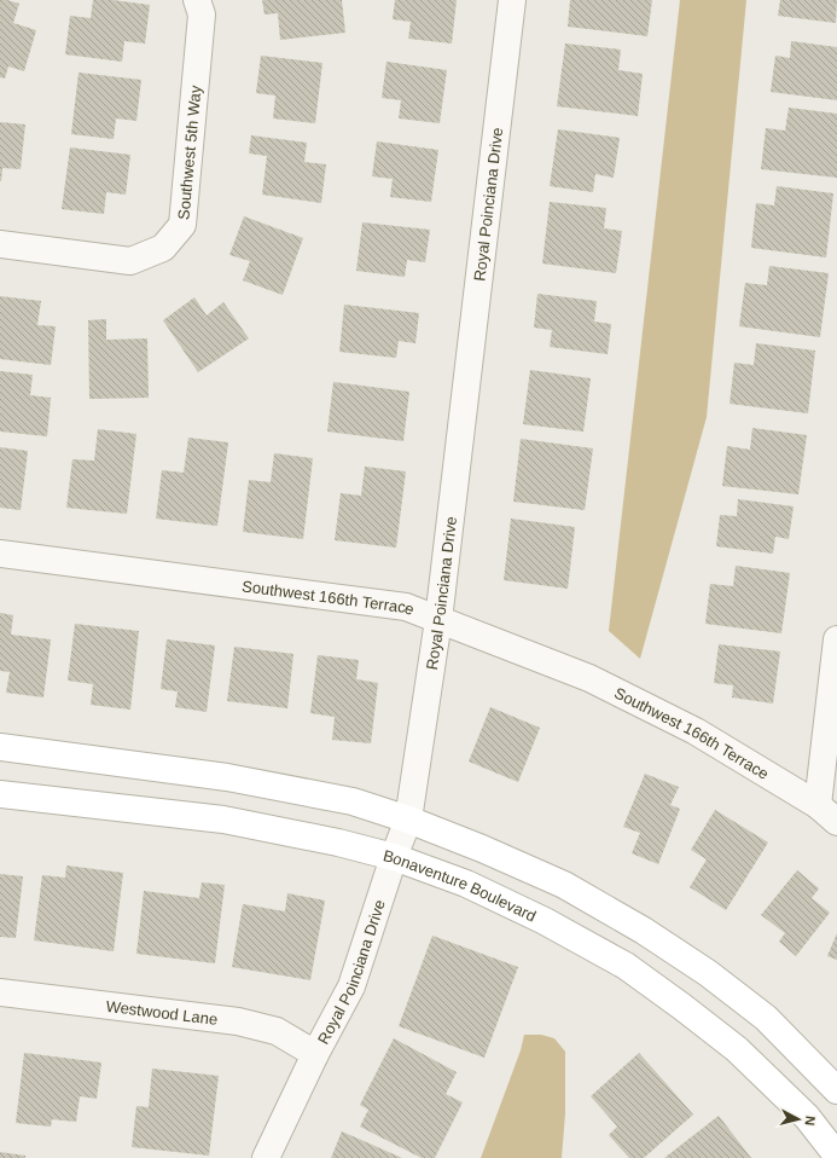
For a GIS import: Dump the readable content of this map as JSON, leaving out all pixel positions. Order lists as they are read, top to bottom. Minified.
{"streets":{"main road":["Bonaventure Boulevard"],"street":["Southwest 5th Way","Royal Poinciana Drive","Southwest 166th Terrace","Westwood Lane"]},"crossings":[["Royal Poinciana Drive","Southwest 166th Terrace"],["Royal Poinciana Drive","Bonaventure Boulevard"],["Royal Poinciana Drive","Westwood Lane"]],"north":"right"}
